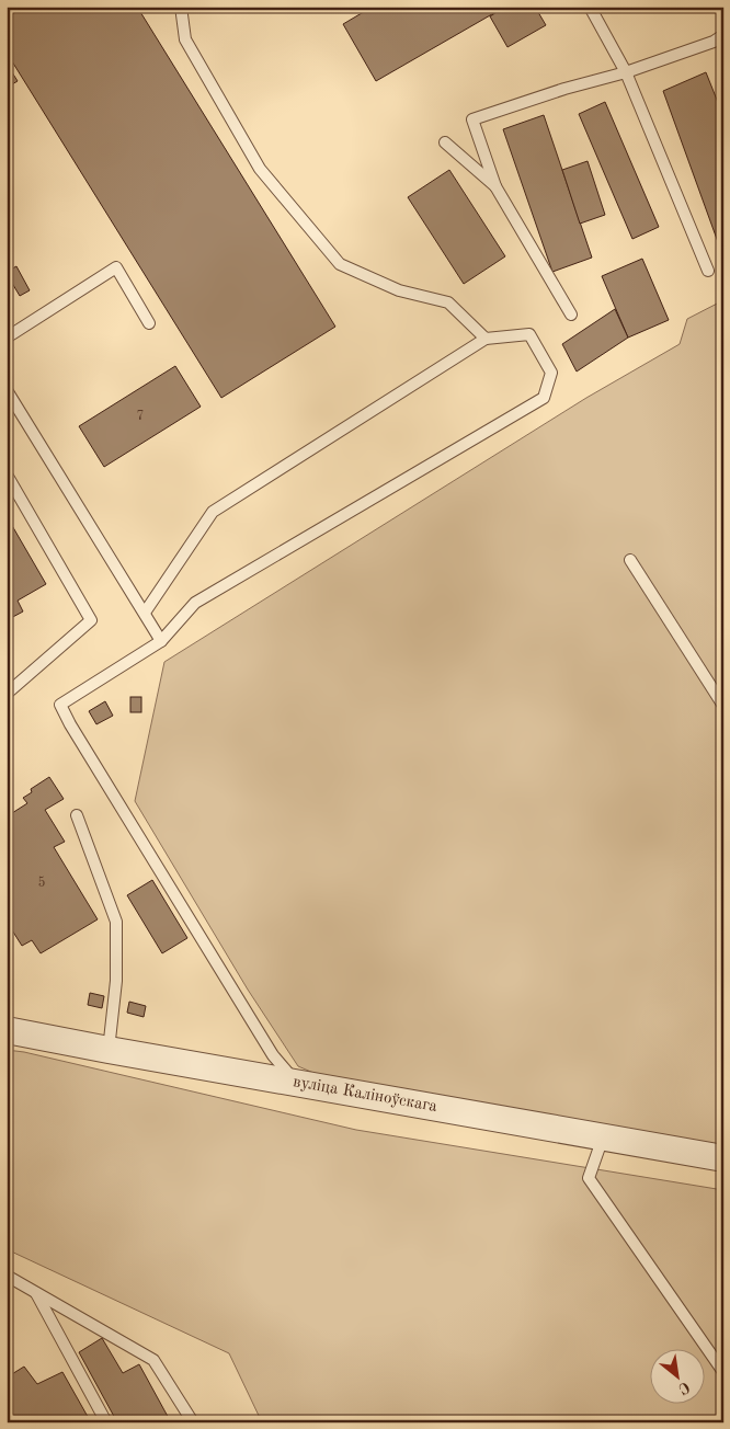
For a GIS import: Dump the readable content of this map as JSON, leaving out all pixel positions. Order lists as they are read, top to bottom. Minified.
{"streets":{"street":["вуліца Каліноўскага"]},"house_numbers":["7","5"],"north":"bottom right"}
